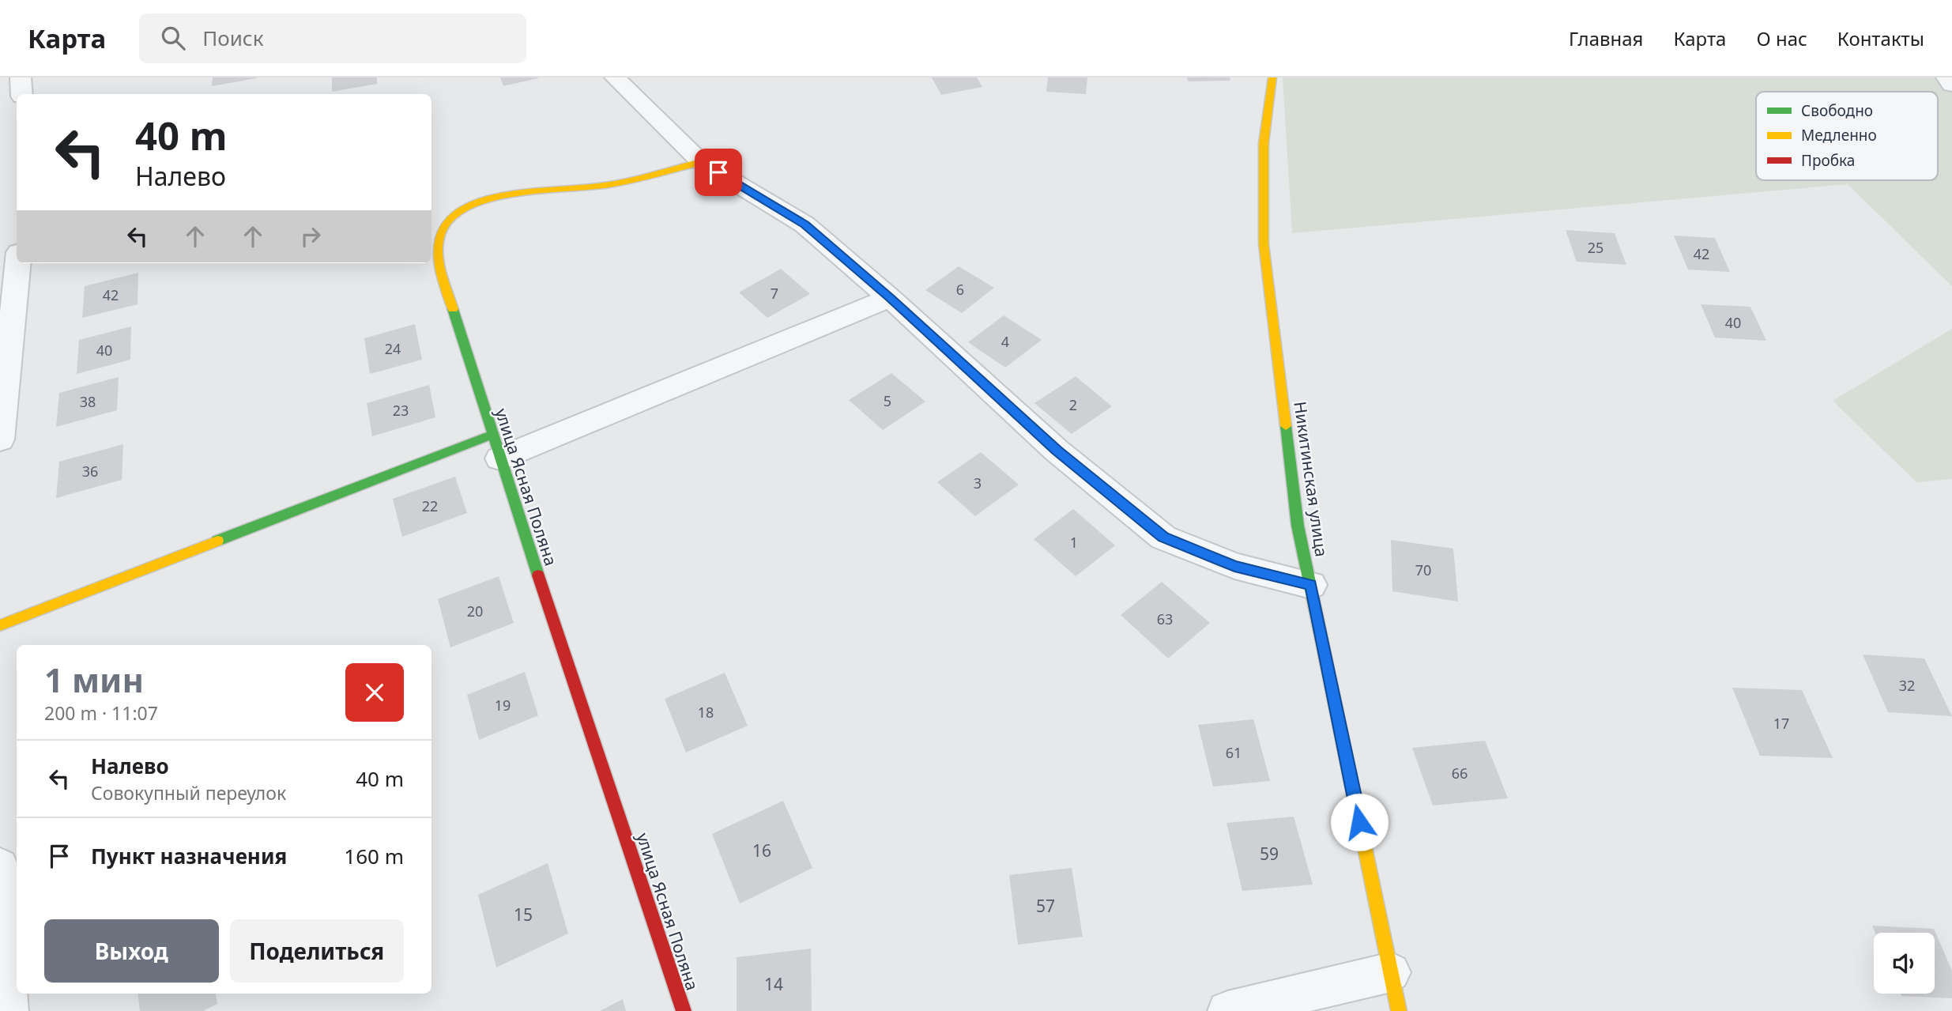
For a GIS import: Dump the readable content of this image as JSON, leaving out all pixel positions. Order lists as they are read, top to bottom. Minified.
{"streets":{"street":["Никитинская улица","улица Ясная Поляна"]},"house_numbers":["25","42","6","7","42","40","4","24","40","5","38","2","23","36","3","22","1","70","20","63","32","19","18","17","61","66","16","59","57","15","14"],"legend":["Свободно","Медленно","Пробка"],"page":{"header":"Карта","search":"Поиск","nav":["Главная","Карта","О нас","Контакты"],"turn":["40 m","Налево"],"heading":["1 мин","200 m · 11:07"],"list":[{"name":"Налево","note":"Совокупный переулок","value":"40 m"},{"name":"Пункт назначения","value":"160 m"}],"buttons":["Выход","Поделиться"]}}
